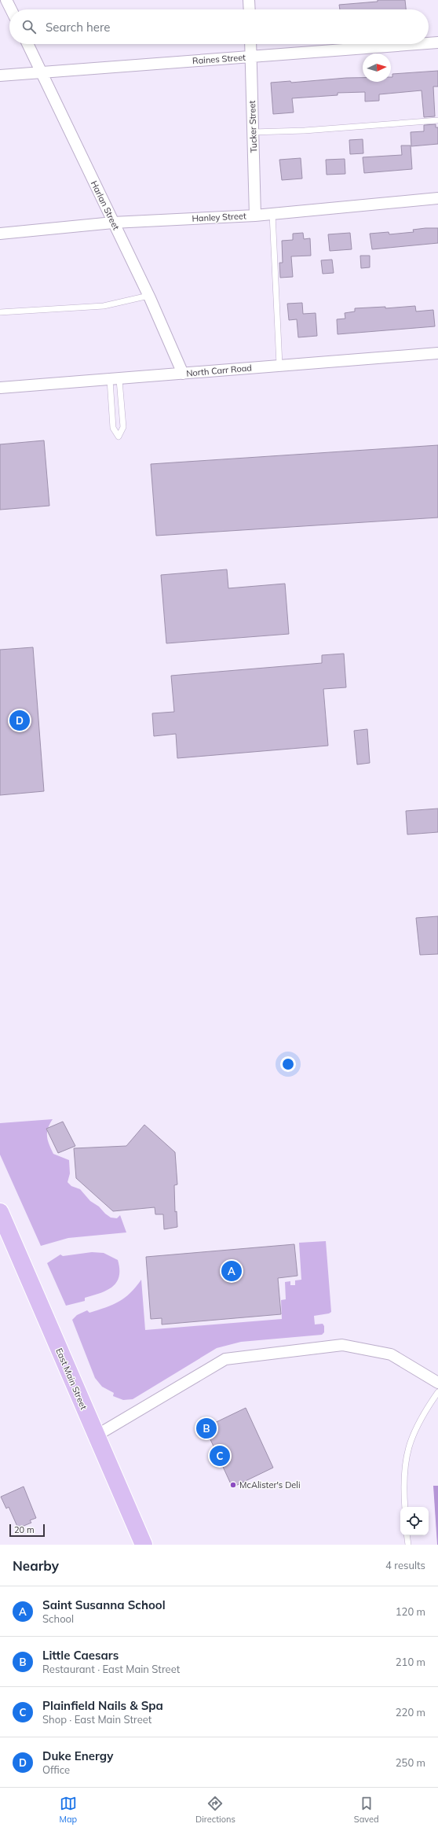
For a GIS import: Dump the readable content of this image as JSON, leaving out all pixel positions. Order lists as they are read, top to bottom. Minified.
{"streets":{"main road":["East Main Street"],"street":["Raines Street","Tucker Street","Harlan Street","Hanley Street","North Carr Road"]},"crossings":[["Raines Street","Tucker Street"],["Raines Street","Harlan Street"],["Tucker Street","Hanley Street"],["Harlan Street","Hanley Street"],["Harlan Street","North Carr Road"]],"places":["McAlister's Deli"],"scale_bar":"20 m","north":"right","page":{"search":"Search here","pins":["D","A","B","C"],"scale":"20 m","heading":["Nearby","4 results"],"list":[{"mark":"A","name":"Saint Susanna School","note":"School","value":"120 m"},{"mark":"B","name":"Little Caesars","note":"Restaurant · East Main Street","value":"210 m"},{"mark":"C","name":"Plainfield Nails & Spa","note":"Shop · East Main Street","value":"220 m"},{"mark":"D","name":"Duke Energy","note":"Office","value":"250 m"}],"nav":["Map","Directions","Saved"]}}
